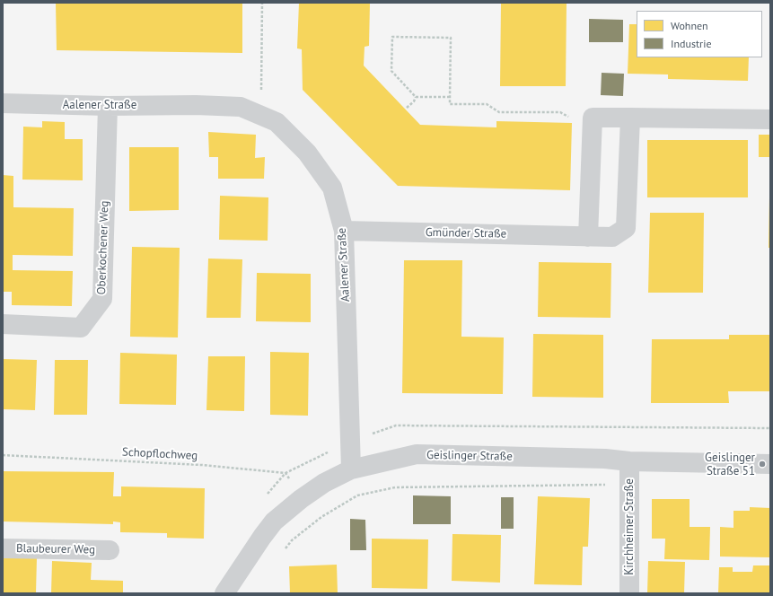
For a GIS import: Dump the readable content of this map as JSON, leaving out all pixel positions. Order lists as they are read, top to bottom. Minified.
{"streets":{"street":["Aalener Straße","Gmünder Straße","Oberkochener Weg","Geislinger Straße","Kirchheimer Straße","Blaubeurer Weg"],"path":["Schopflochweg"]},"crossings":[["Aalener Straße","Gmünder Straße"],["Aalener Straße","Oberkochener Weg"],["Aalener Straße","Geislinger Straße"],["Schopflochweg","Geislinger Straße"],["Geislinger Straße","Kirchheimer Straße"]],"places":["Geislinger Straße 51"],"legend":["Wohnen","Industrie"]}
